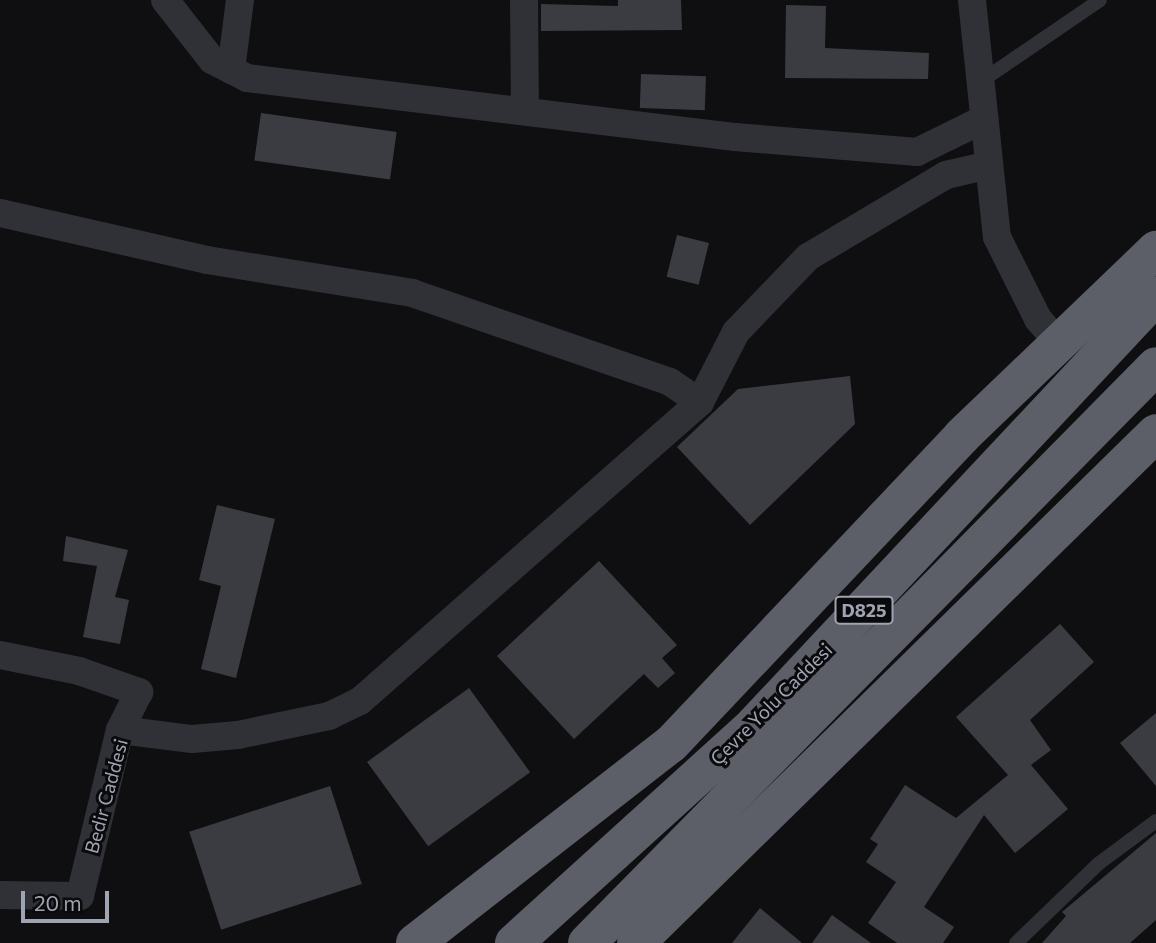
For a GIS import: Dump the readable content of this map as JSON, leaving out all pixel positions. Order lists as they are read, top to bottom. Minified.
{"streets":{"highway":["D825","Çevre Yolu Caddesi"],"street":["Bedir Caddesi"]},"scale_bar":"20 m"}
